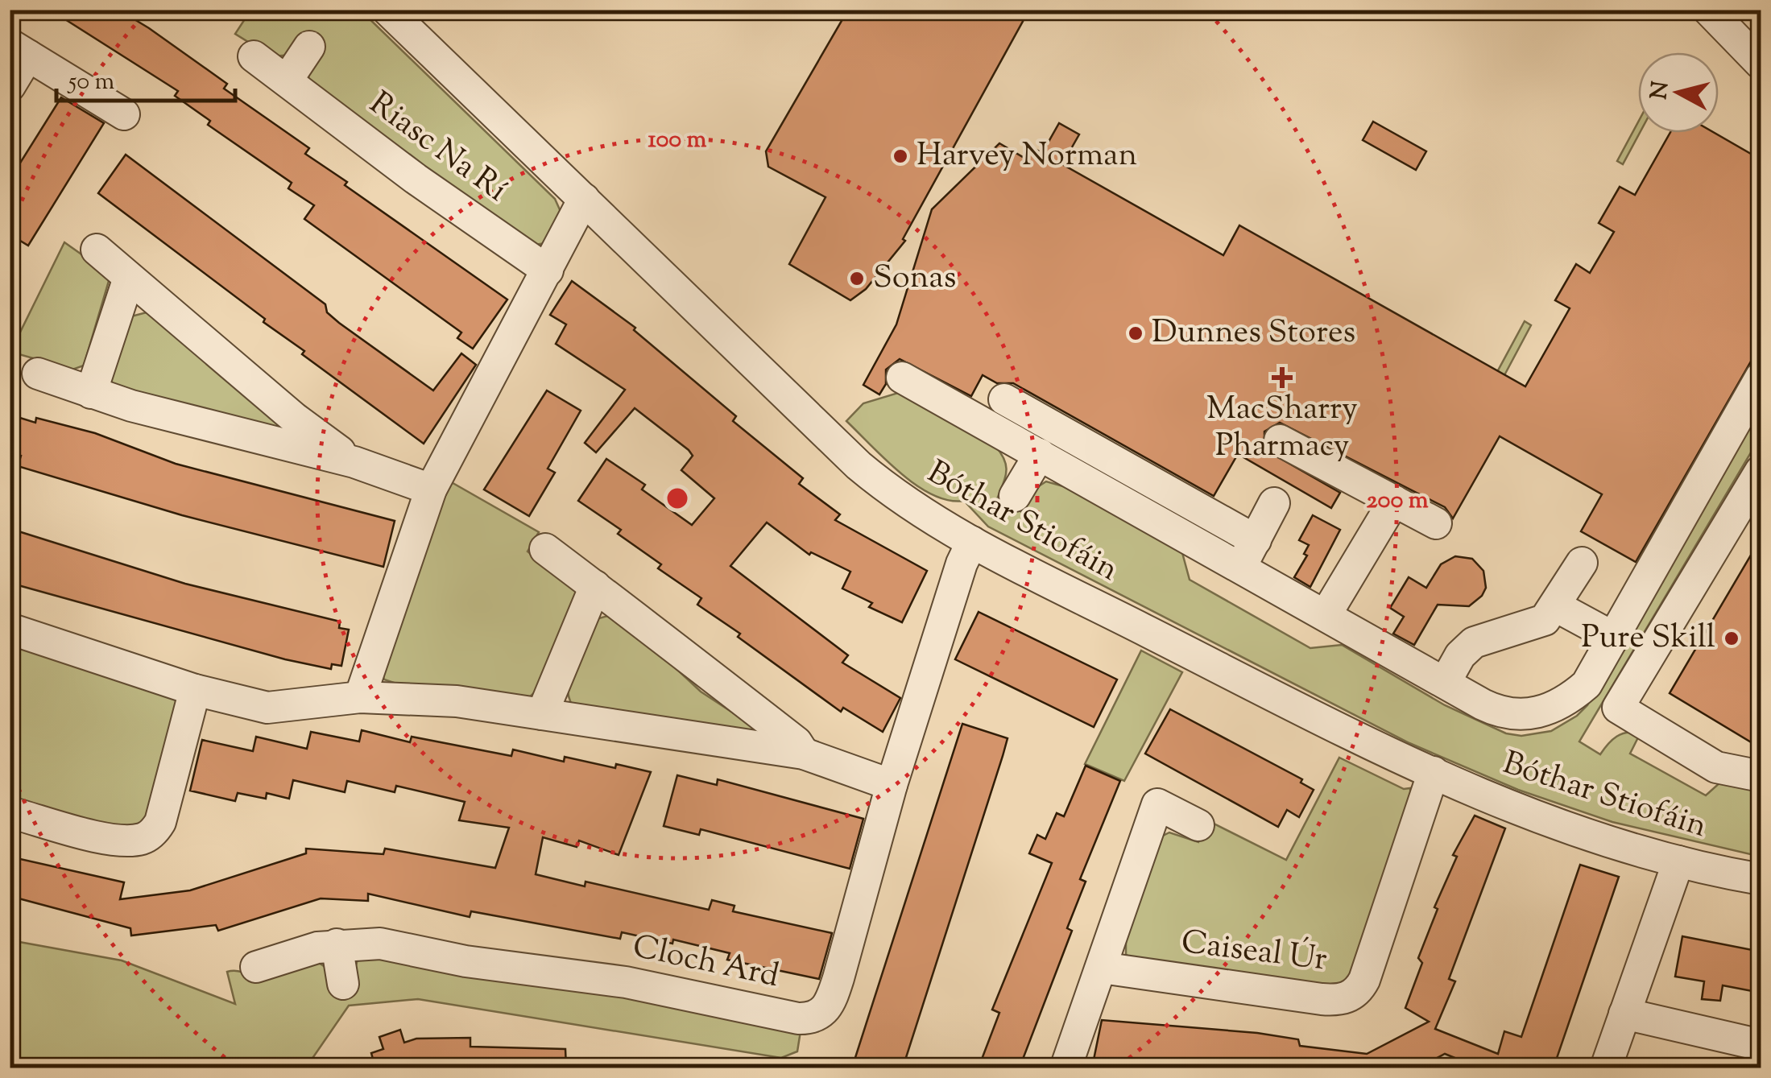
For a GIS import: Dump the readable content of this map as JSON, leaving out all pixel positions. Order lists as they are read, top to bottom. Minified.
{"streets":{"street":["Riasc Na Rí","Bóthar Stiofáin","Caiseal Úr","Cloch Ard"]},"crossings":[["Bóthar Stiofáin","Caiseal Úr"],["Bóthar Stiofáin","Cloch Ard"]],"places":{"other":["Harvey Norman","Sonas","Dunnes Stores","Pure Skill"],"health":["MacSharry Pharmacy"]},"scale_bar":"50 m","north":"left","rings":["100 m","200 m"]}
